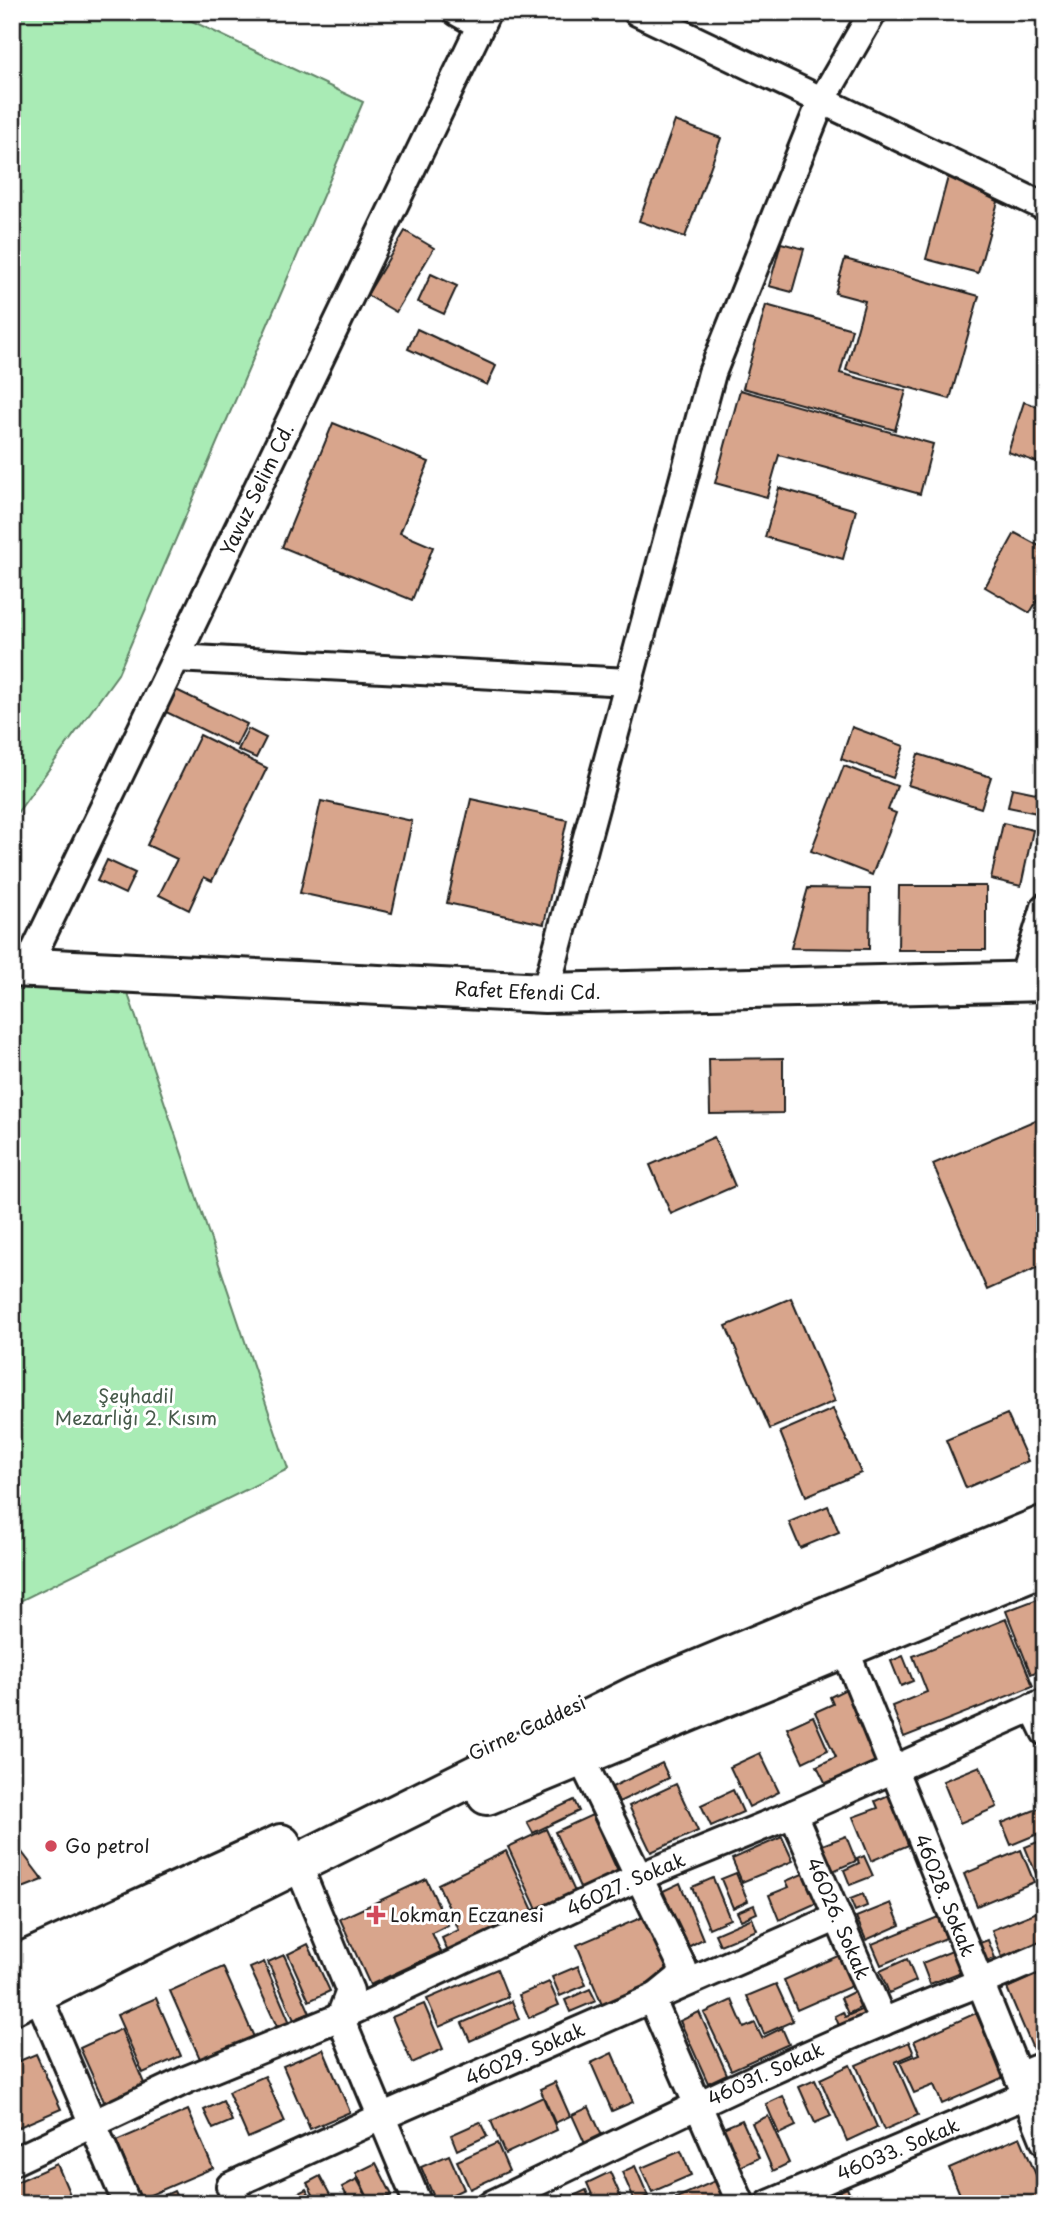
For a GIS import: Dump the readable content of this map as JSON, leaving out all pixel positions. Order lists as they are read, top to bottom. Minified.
{"streets":{"main road":["Rafet Efendi Cd.","Girne Caddesi"],"street":["Yavuz Selim Cd.","46027. Sokak","46028. Sokak","46026. Sokak","46029. Sokak","46031. Sokak","46033. Sokak"]},"crossings":[["Yavuz Selim Cd.","Rafet Efendi Cd."],["Girne Caddesi","46028. Sokak"],["46027. Sokak","46028. Sokak"],["46027. Sokak","46026. Sokak"],["46028. Sokak","46031. Sokak"],["46028. Sokak","46033. Sokak"],["46026. Sokak","46029. Sokak"],["46026. Sokak","46031. Sokak"]],"parks":["Şeyhadil Mezarlığı 2. Kısım"],"places":{"other":["Go petrol"],"health":["Lokman Eczanesi"]}}
